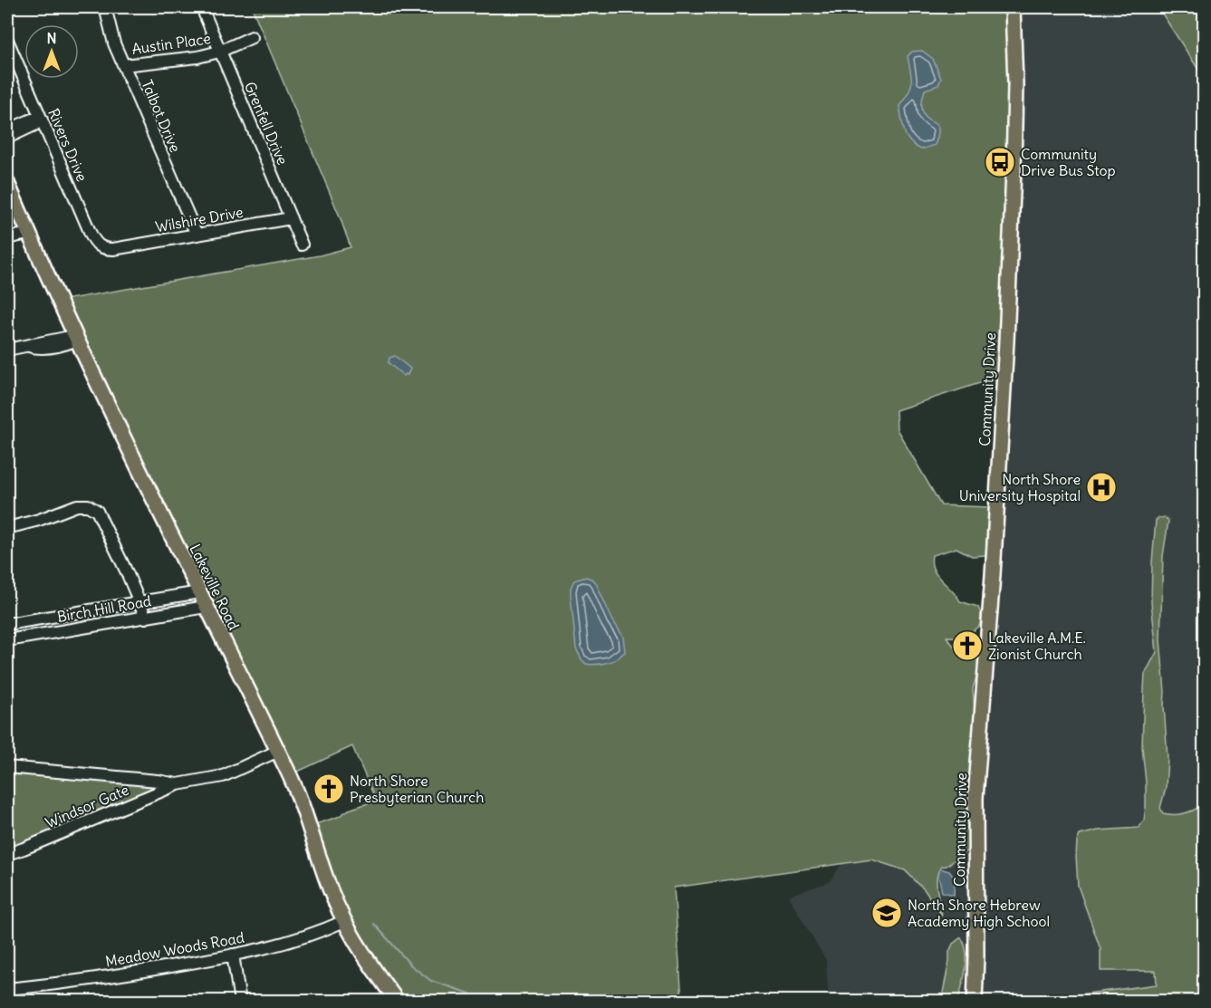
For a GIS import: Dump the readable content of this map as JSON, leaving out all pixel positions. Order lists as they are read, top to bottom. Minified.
{"streets":{"main road":["Community Drive","Lakeville Road"],"street":["Austin Place","Talbot Drive","Grenfell Drive","Rivers Drive","Wilshire Drive","Birch Hill Road","Windsor Gate","Meadow Woods Road"]},"crossings":[["Austin Place","Talbot Drive"],["Austin Place","Grenfell Drive"],["Talbot Drive","Wilshire Drive"],["Grenfell Drive","Wilshire Drive"],["Rivers Drive","Wilshire Drive"],["Lakeville Road","Birch Hill Road"],["Lakeville Road","Windsor Gate"],["Lakeville Road","Meadow Woods Road"]],"places":{"bus stop":["Community Drive Bus Stop"],"hospital":["North Shore University Hospital"],"church":["Lakeville A.M.E. Zionist Church","North Shore Presbyterian Church"],"school or university":["North Shore Hebrew Academy High School"]},"north":"top"}
